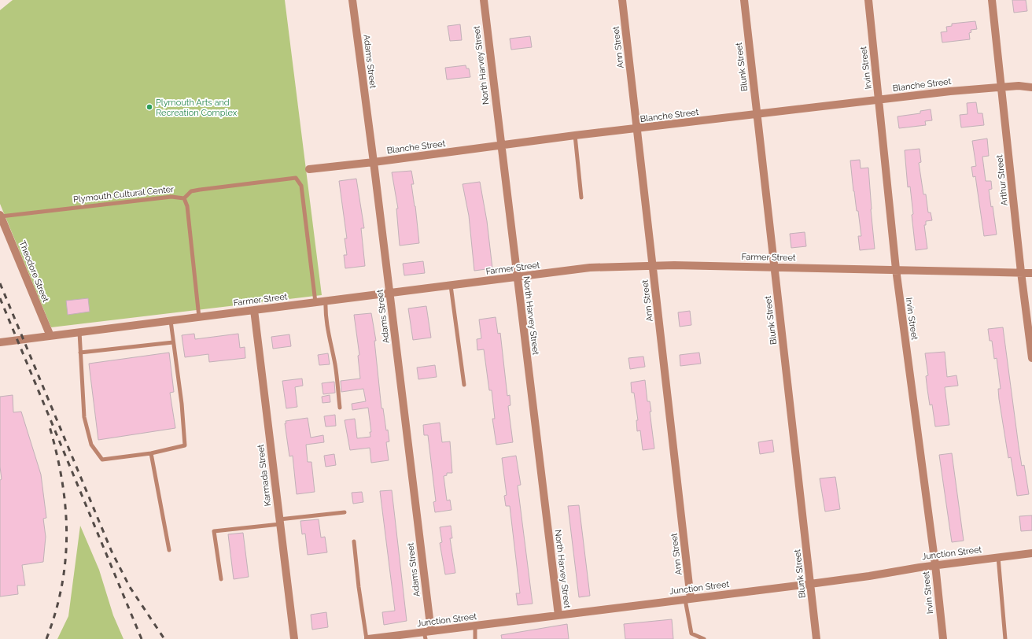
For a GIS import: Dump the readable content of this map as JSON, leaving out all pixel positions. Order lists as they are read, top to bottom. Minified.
{"streets":{"street":["Ann Street","Adams Street","North Harvey Street","Blunk Street","Irvin Street","Blanche Street","Arthur Street","Farmer Street","Theodore Street","Karmada Street","Junction Street"],"lane":["Plymouth Cultural Center"]},"crossings":[["Ann Street","Blanche Street"],["Ann Street","Farmer Street"],["Ann Street","Junction Street"],["Adams Street","Blanche Street"],["Adams Street","Farmer Street"],["Adams Street","Junction Street"],["North Harvey Street","Blanche Street"],["North Harvey Street","Farmer Street"],["North Harvey Street","Junction Street"],["Blunk Street","Blanche Street"],["Blunk Street","Farmer Street"],["Blunk Street","Junction Street"],["Irvin Street","Blanche Street"],["Irvin Street","Farmer Street"],["Irvin Street","Junction Street"],["Blanche Street","Arthur Street"],["Arthur Street","Farmer Street"],["Plymouth Cultural Center","Farmer Street"],["Plymouth Cultural Center","Theodore Street"],["Farmer Street","Theodore Street"],["Farmer Street","Karmada Street"]],"places":["Plymouth Arts and Recreation Complex"]}
